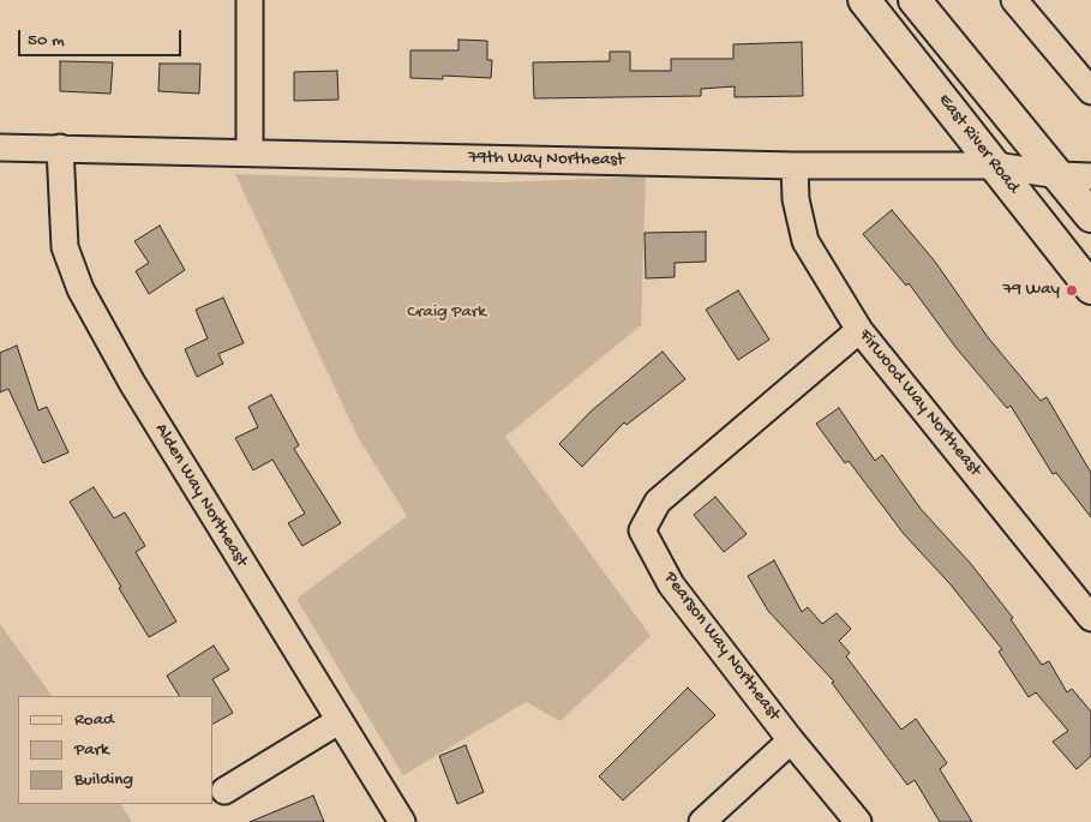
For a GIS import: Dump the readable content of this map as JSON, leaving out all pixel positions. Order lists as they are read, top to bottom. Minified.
{"streets":{"main road":["East River Road"],"street":["79th Way Northeast","Firwood Way Northeast","Alden Way Northeast","Pearson Way Northeast"]},"crossings":[["East River Road","79th Way Northeast"],["79th Way Northeast","Firwood Way Northeast"],["79th Way Northeast","Alden Way Northeast"],["Firwood Way Northeast","Pearson Way Northeast"]],"parks":["Craig Park"],"places":["79 Way"],"legend":["Road","Park","Building"],"scale_bar":"50 m"}
